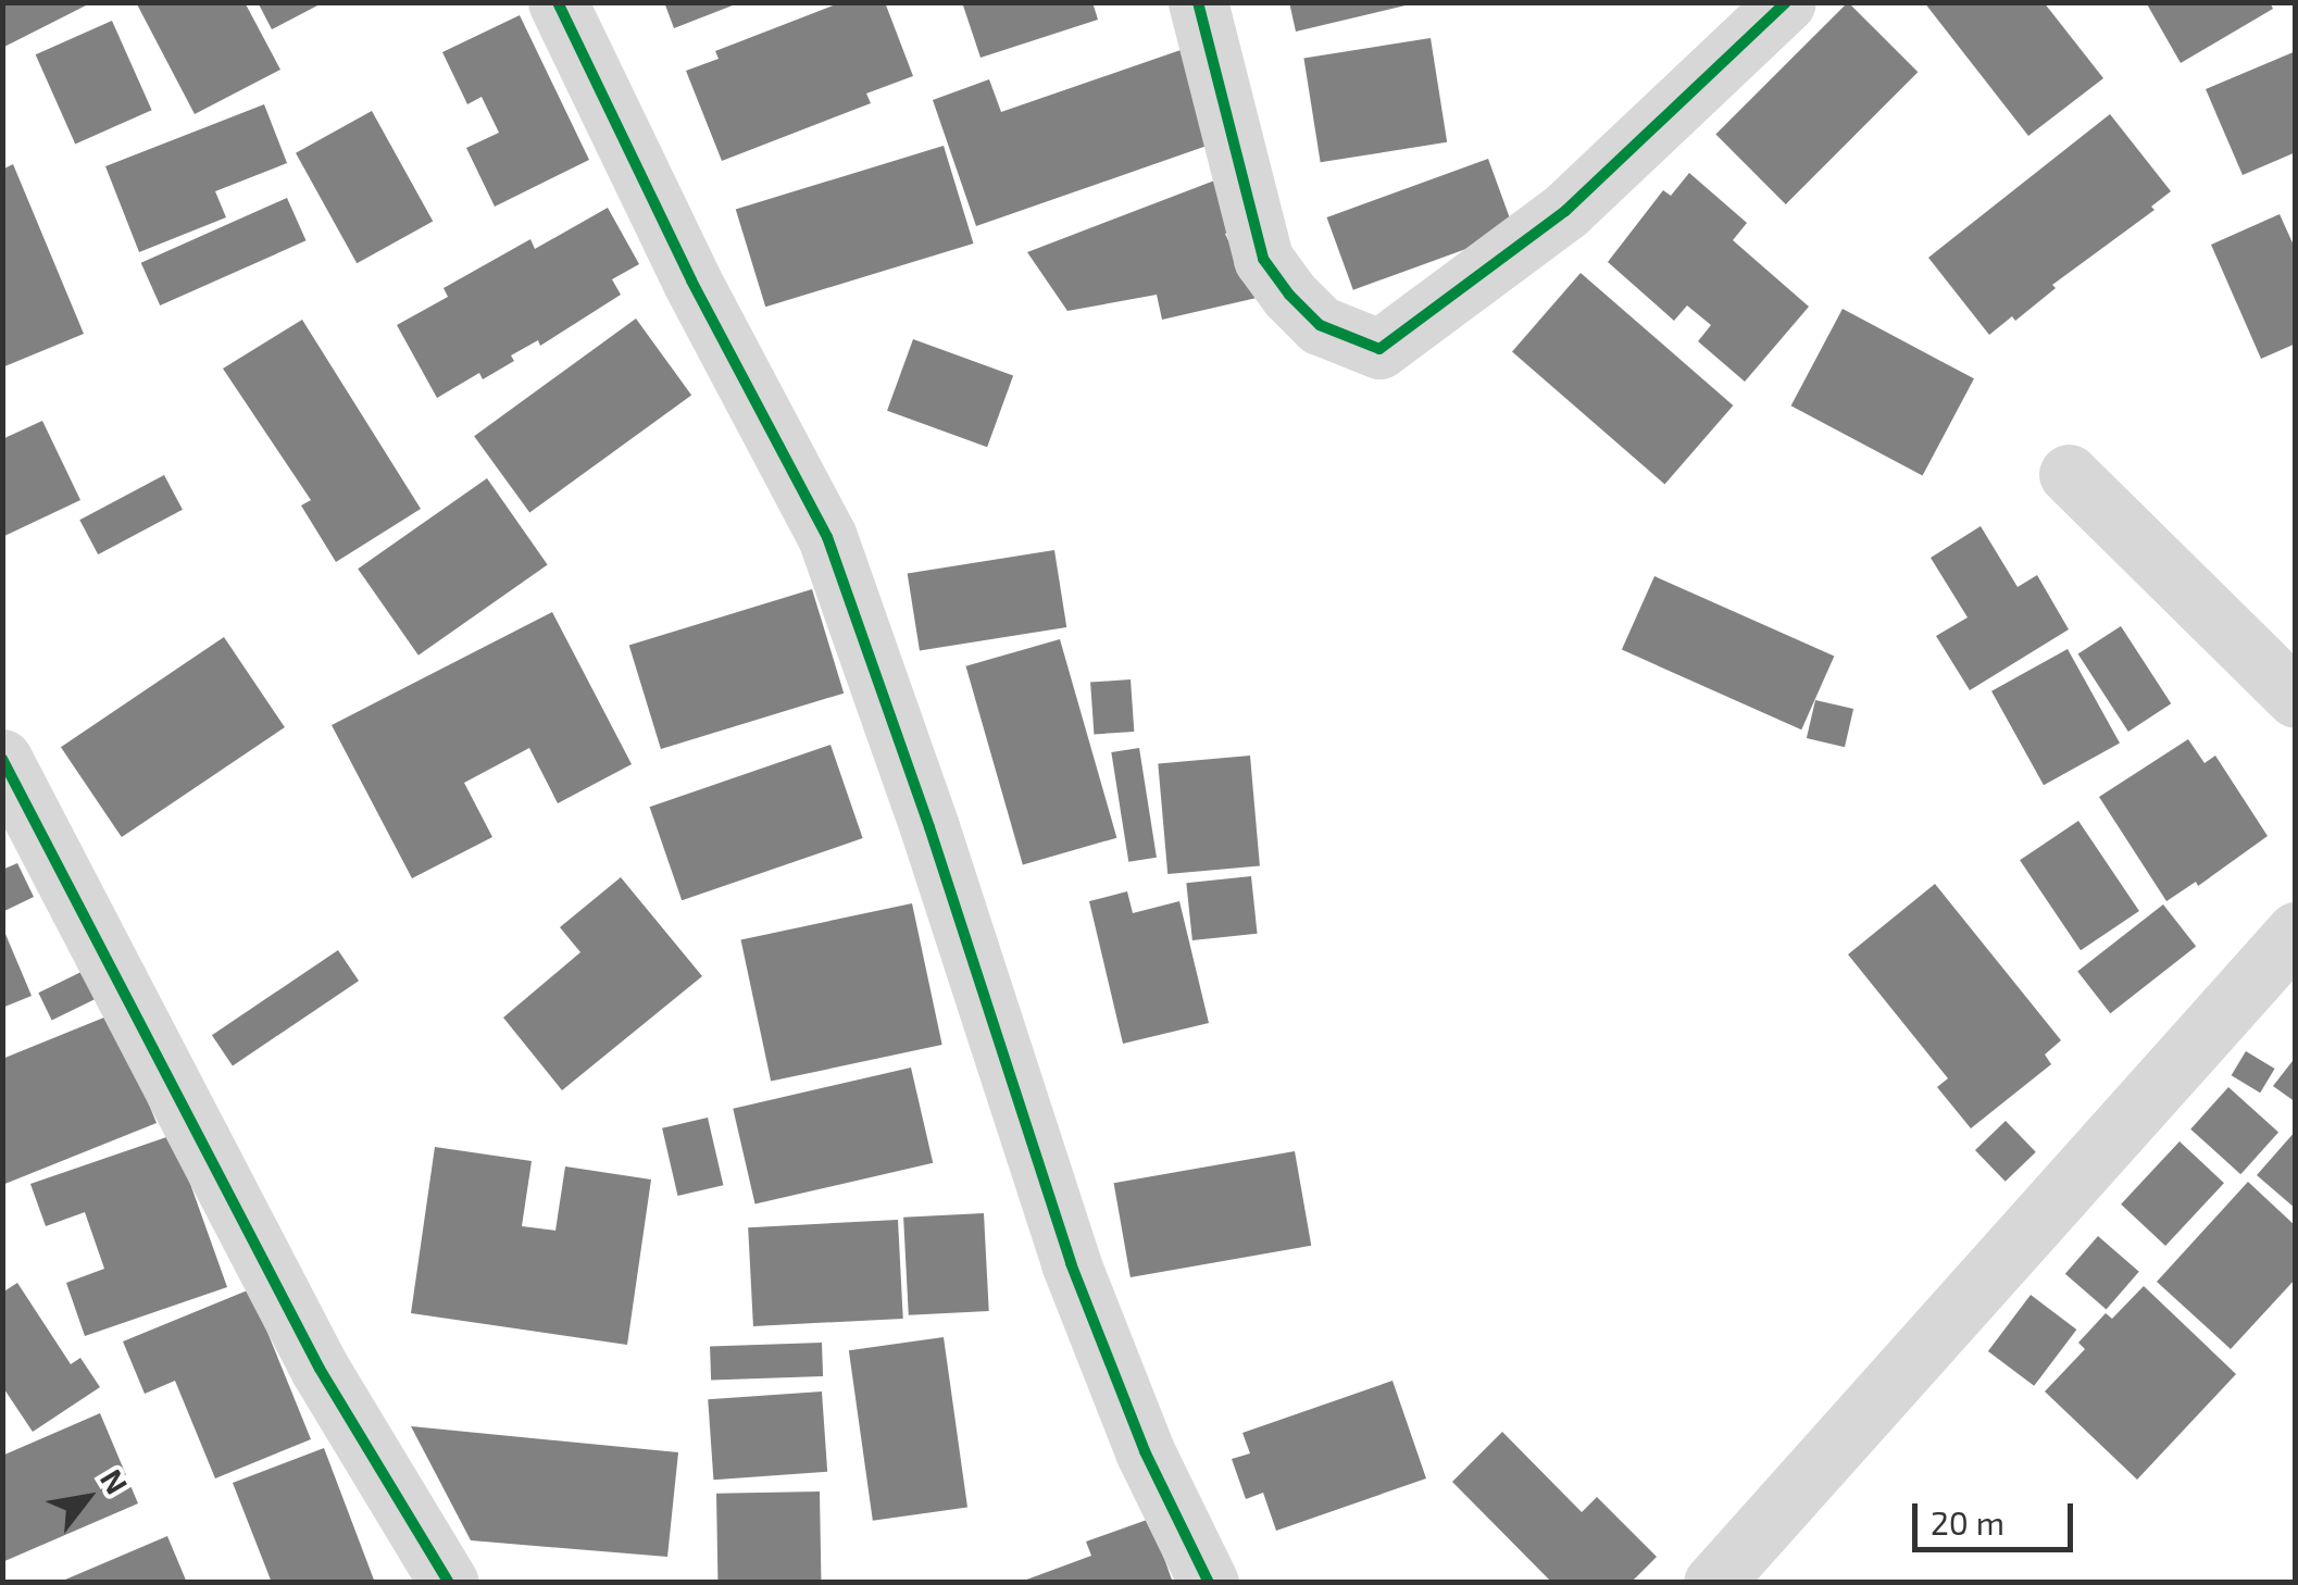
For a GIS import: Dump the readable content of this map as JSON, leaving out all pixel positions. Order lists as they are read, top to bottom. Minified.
{"scale_bar":"20 m","north":"top right"}
